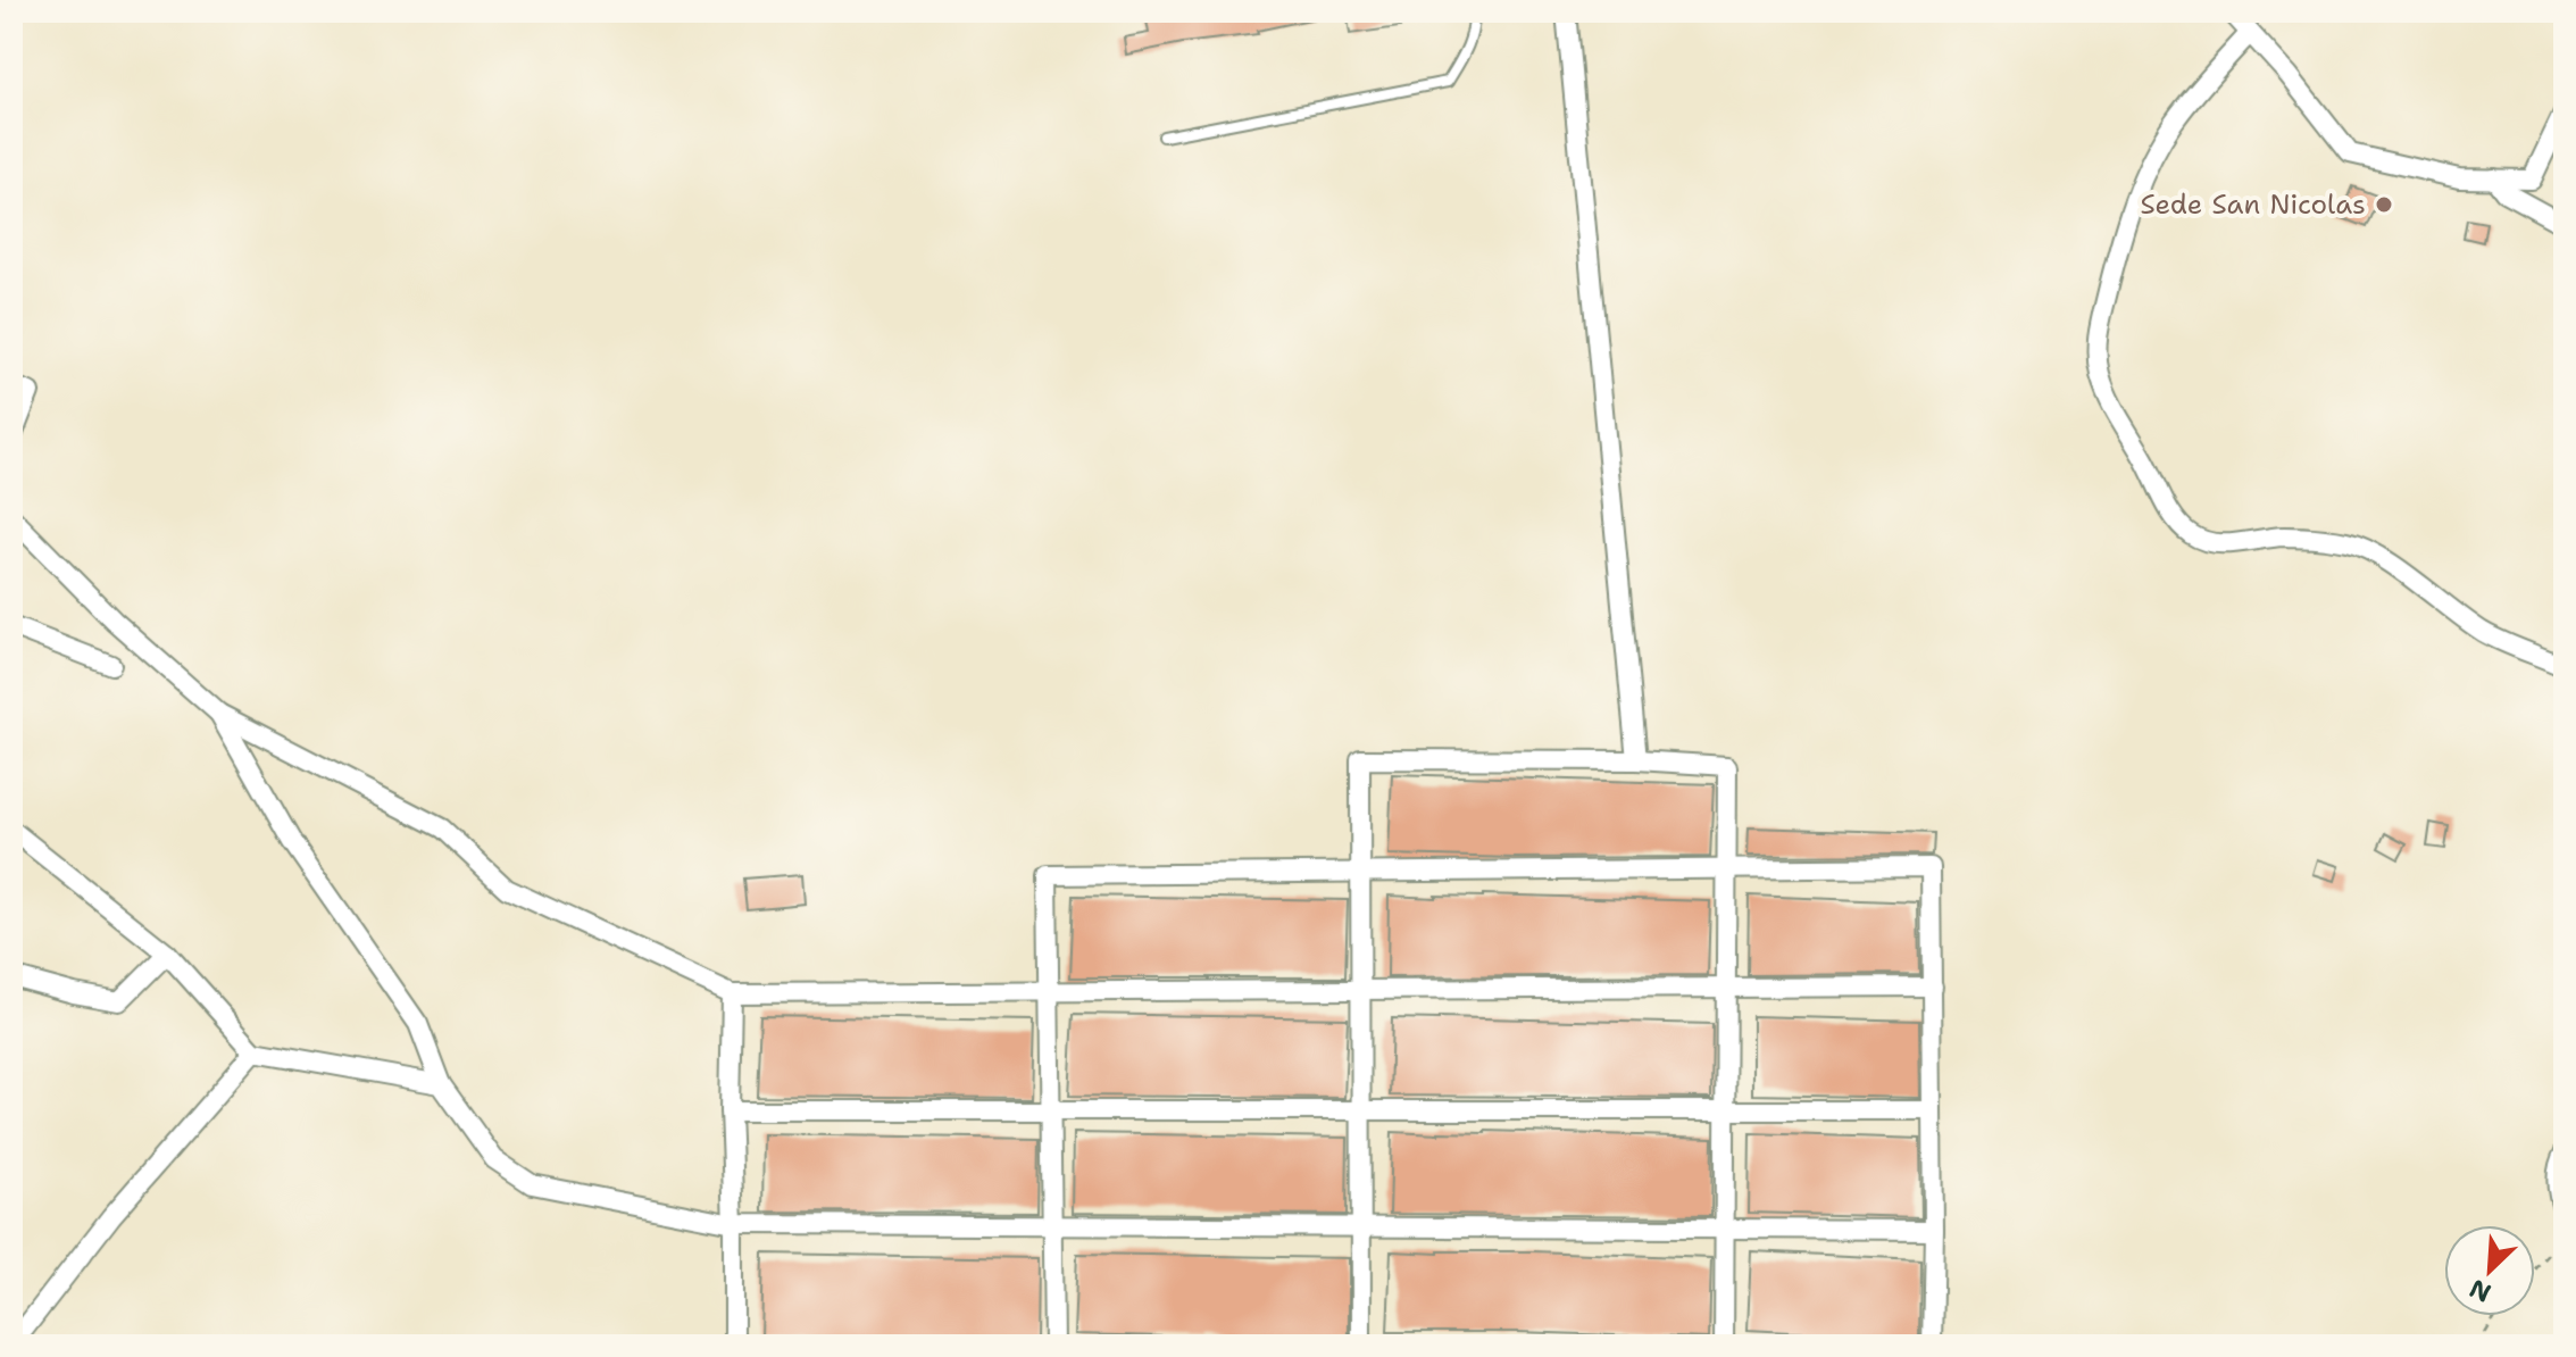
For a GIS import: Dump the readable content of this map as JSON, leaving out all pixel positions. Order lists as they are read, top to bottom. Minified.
{"places":["Sede San Nicolas"],"north":"bottom left"}
